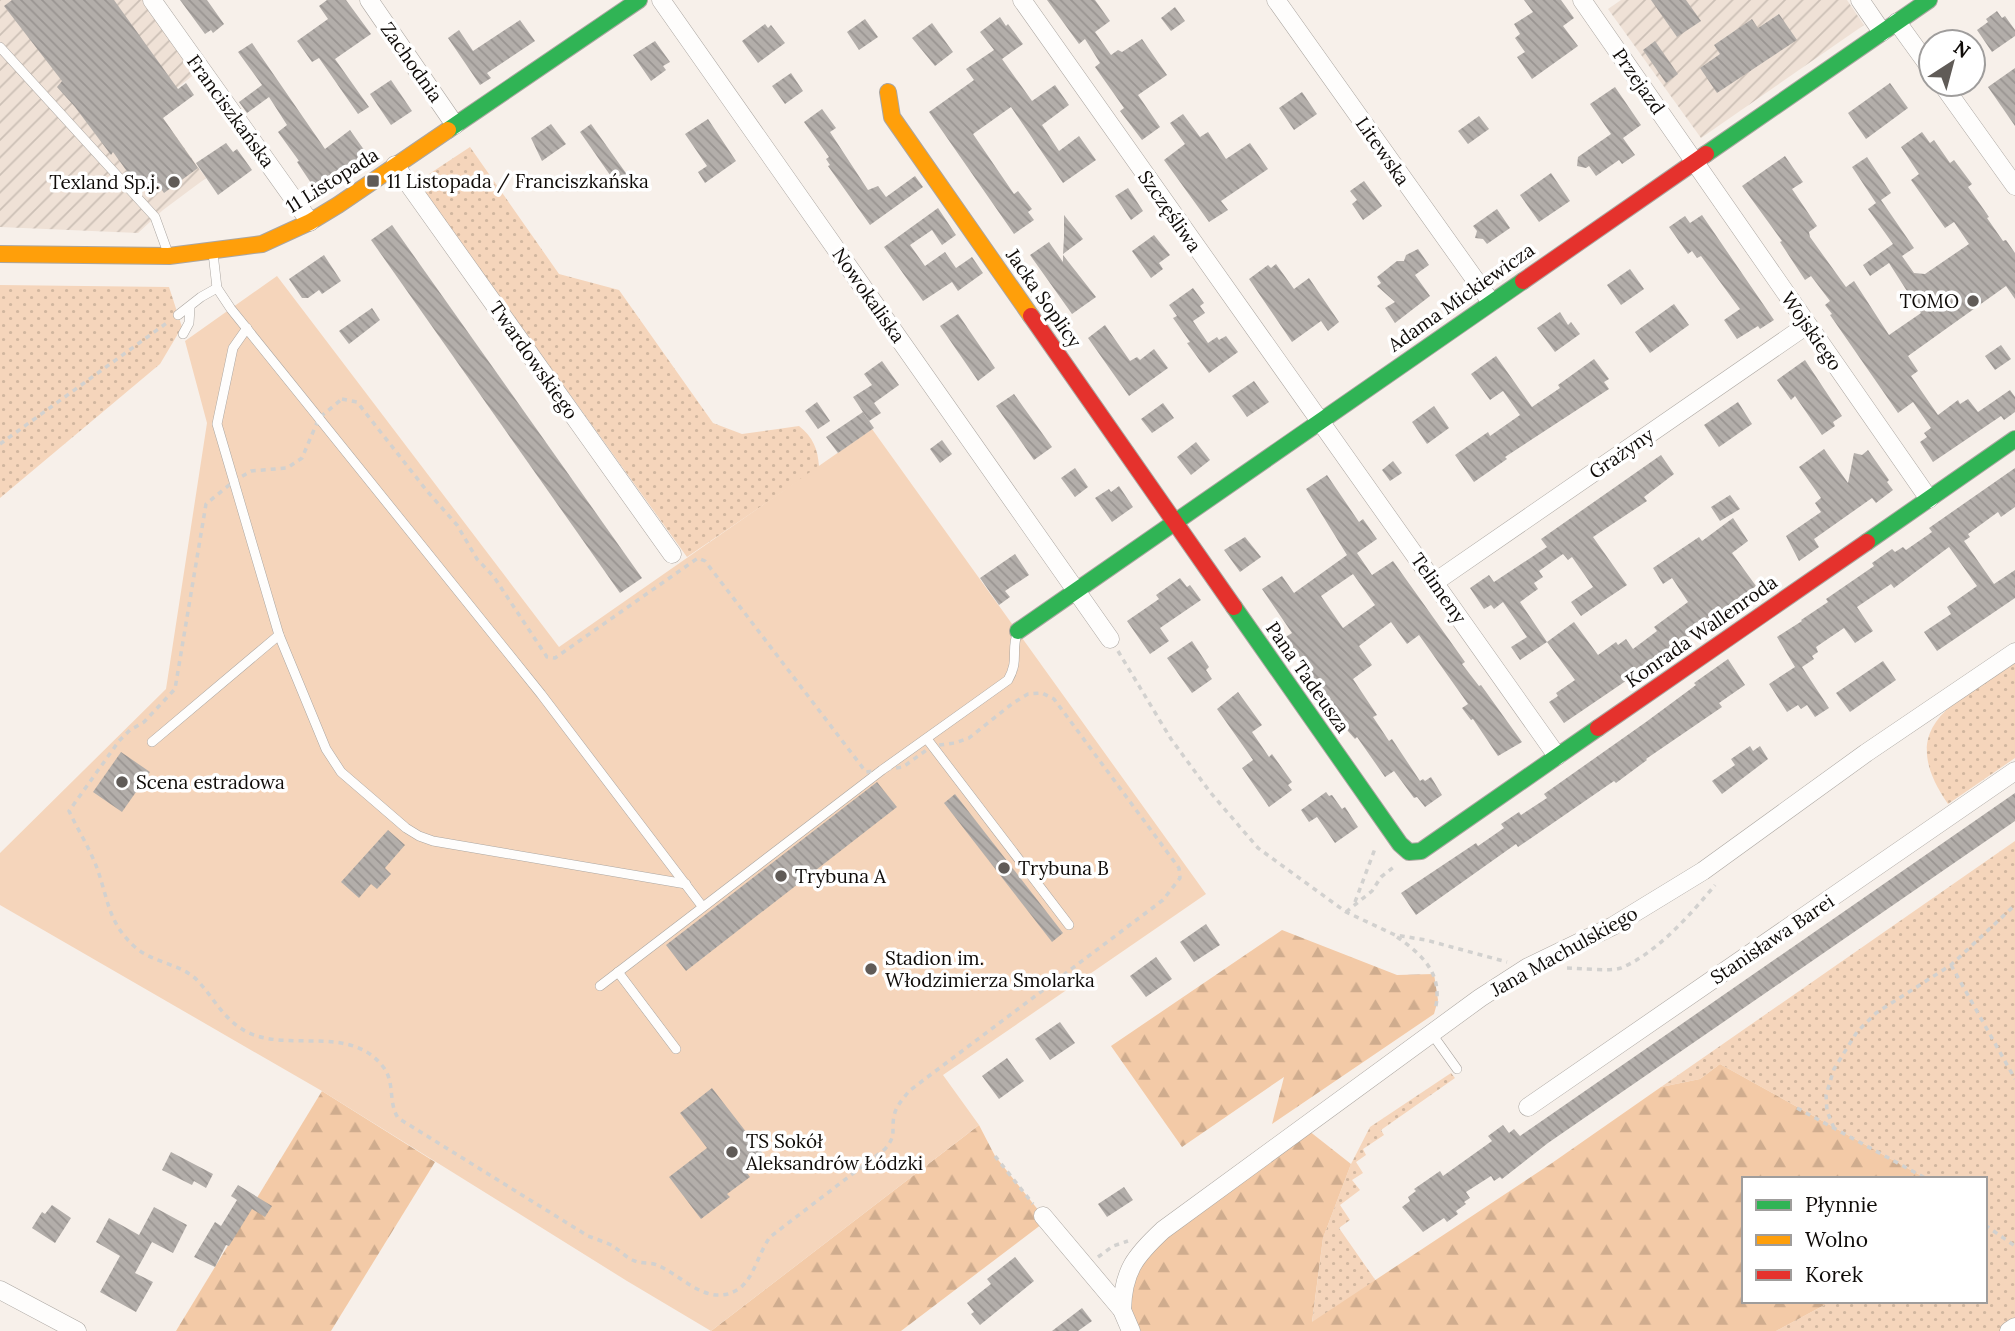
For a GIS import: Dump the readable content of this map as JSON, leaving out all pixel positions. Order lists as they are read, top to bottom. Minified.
{"streets":{"street":["Zachodnia","Przejazd","Franciszkańska","Litewska","11 Listopada","Szczęśliwa","Nowokaliska","Adama Mickiewicza","Jacka Soplicy","Wojskiego","Twardowskiego","Grażyny","Telimeny","Konrada Wallenroda","Pana Tadeusza","Stanisława Barei","Jana Machulskiego"]},"crossings":[["Zachodnia","11 Listopada"],["Przejazd","Adama Mickiewicza"],["Przejazd","Wojskiego"],["Franciszkańska","11 Listopada"],["Litewska","Adama Mickiewicza"],["11 Listopada","Twardowskiego"],["Szczęśliwa","Adama Mickiewicza"],["Szczęśliwa","Telimeny"],["Nowokaliska","Adama Mickiewicza"],["Adama Mickiewicza","Jacka Soplicy"],["Adama Mickiewicza","Wojskiego"],["Adama Mickiewicza","Telimeny"],["Adama Mickiewicza","Pana Tadeusza"],["Jacka Soplicy","Pana Tadeusza"],["Wojskiego","Grażyny"],["Wojskiego","Konrada Wallenroda"],["Grażyny","Telimeny"],["Telimeny","Konrada Wallenroda"],["Konrada Wallenroda","Pana Tadeusza"]],"places":{"transit":["11 Listopada / Franciszkańska"],"other":["Texland Sp.j.","TOMO","Scena estradowa","Trybuna B","Trybuna A","Stadion im. Włodzimierza Smolarka","TS Sokół Aleksandrów Łódzki"]},"legend":["Płynnie","Wolno","Korek"],"north":"top right"}
